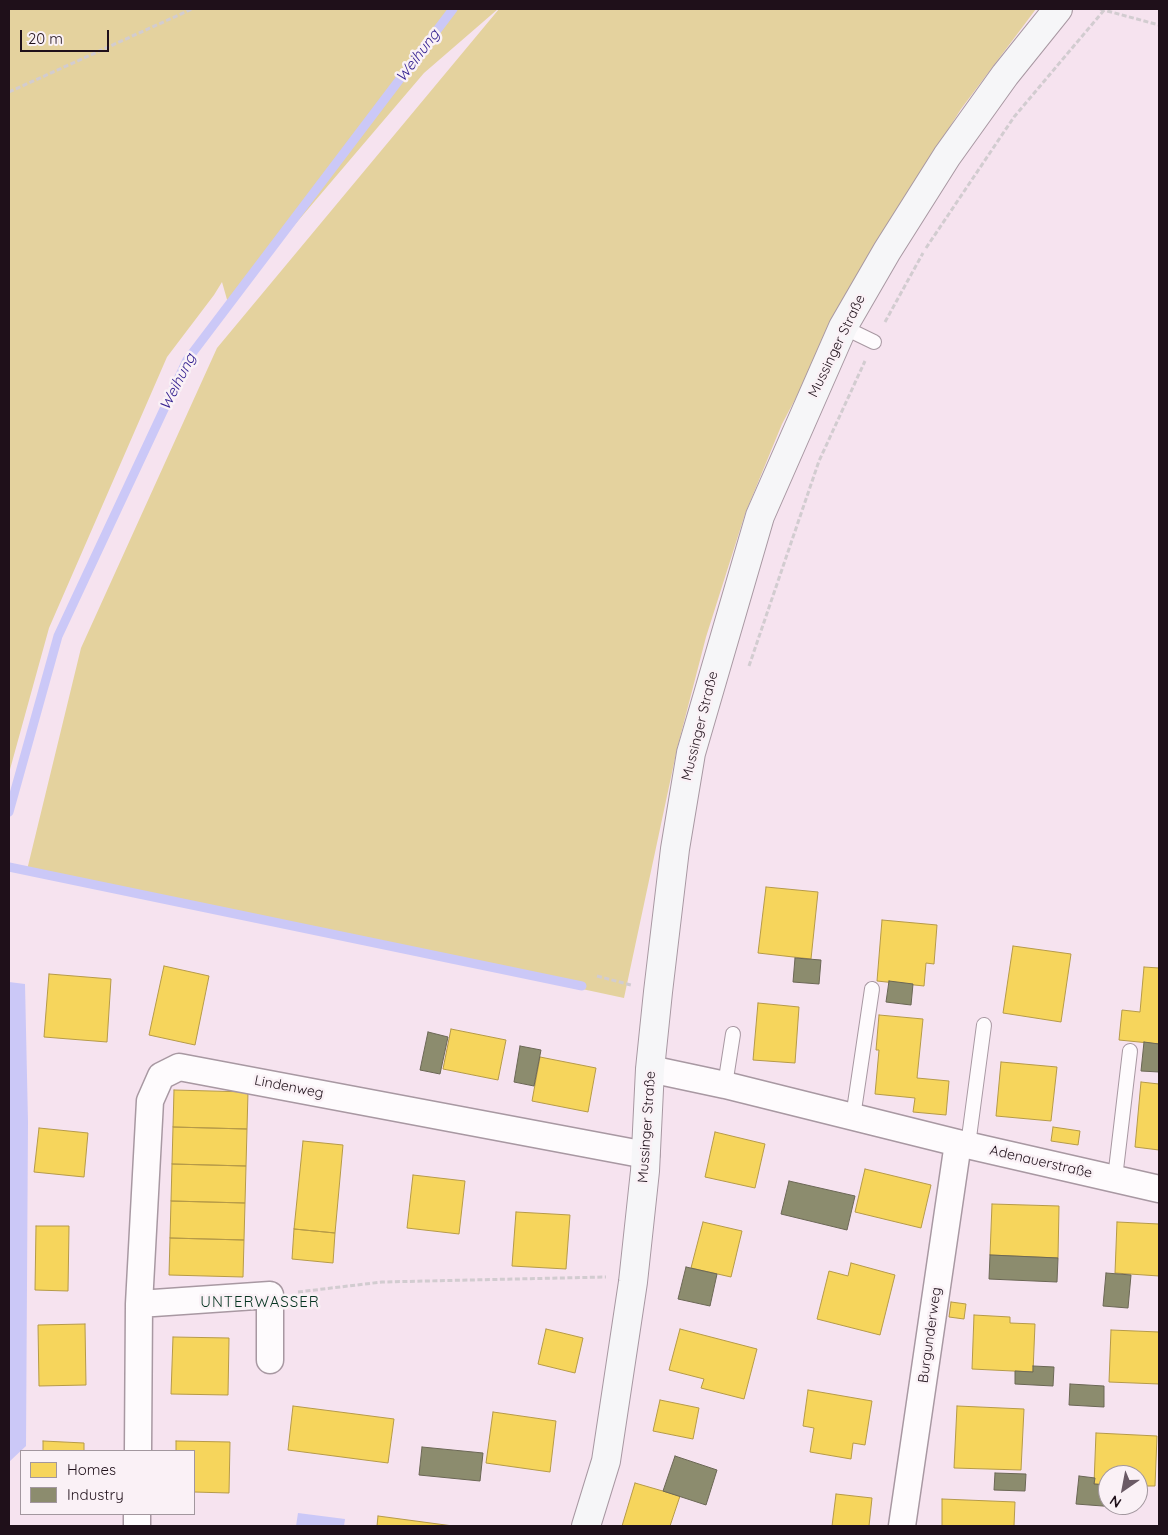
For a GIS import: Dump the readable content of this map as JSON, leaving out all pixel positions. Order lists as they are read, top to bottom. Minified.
{"streets":{"street":["Mussinger Straße","Lindenweg","Adenauerstraße","Burgunderweg"]},"crossings":[["Mussinger Straße","Lindenweg"],["Mussinger Straße","Adenauerstraße"],["Adenauerstraße","Burgunderweg"]],"districts":["UNTERWASSER"],"water":["Weihung"],"legend":["Homes","Industry"],"scale_bar":"20 m","north":"bottom left"}
